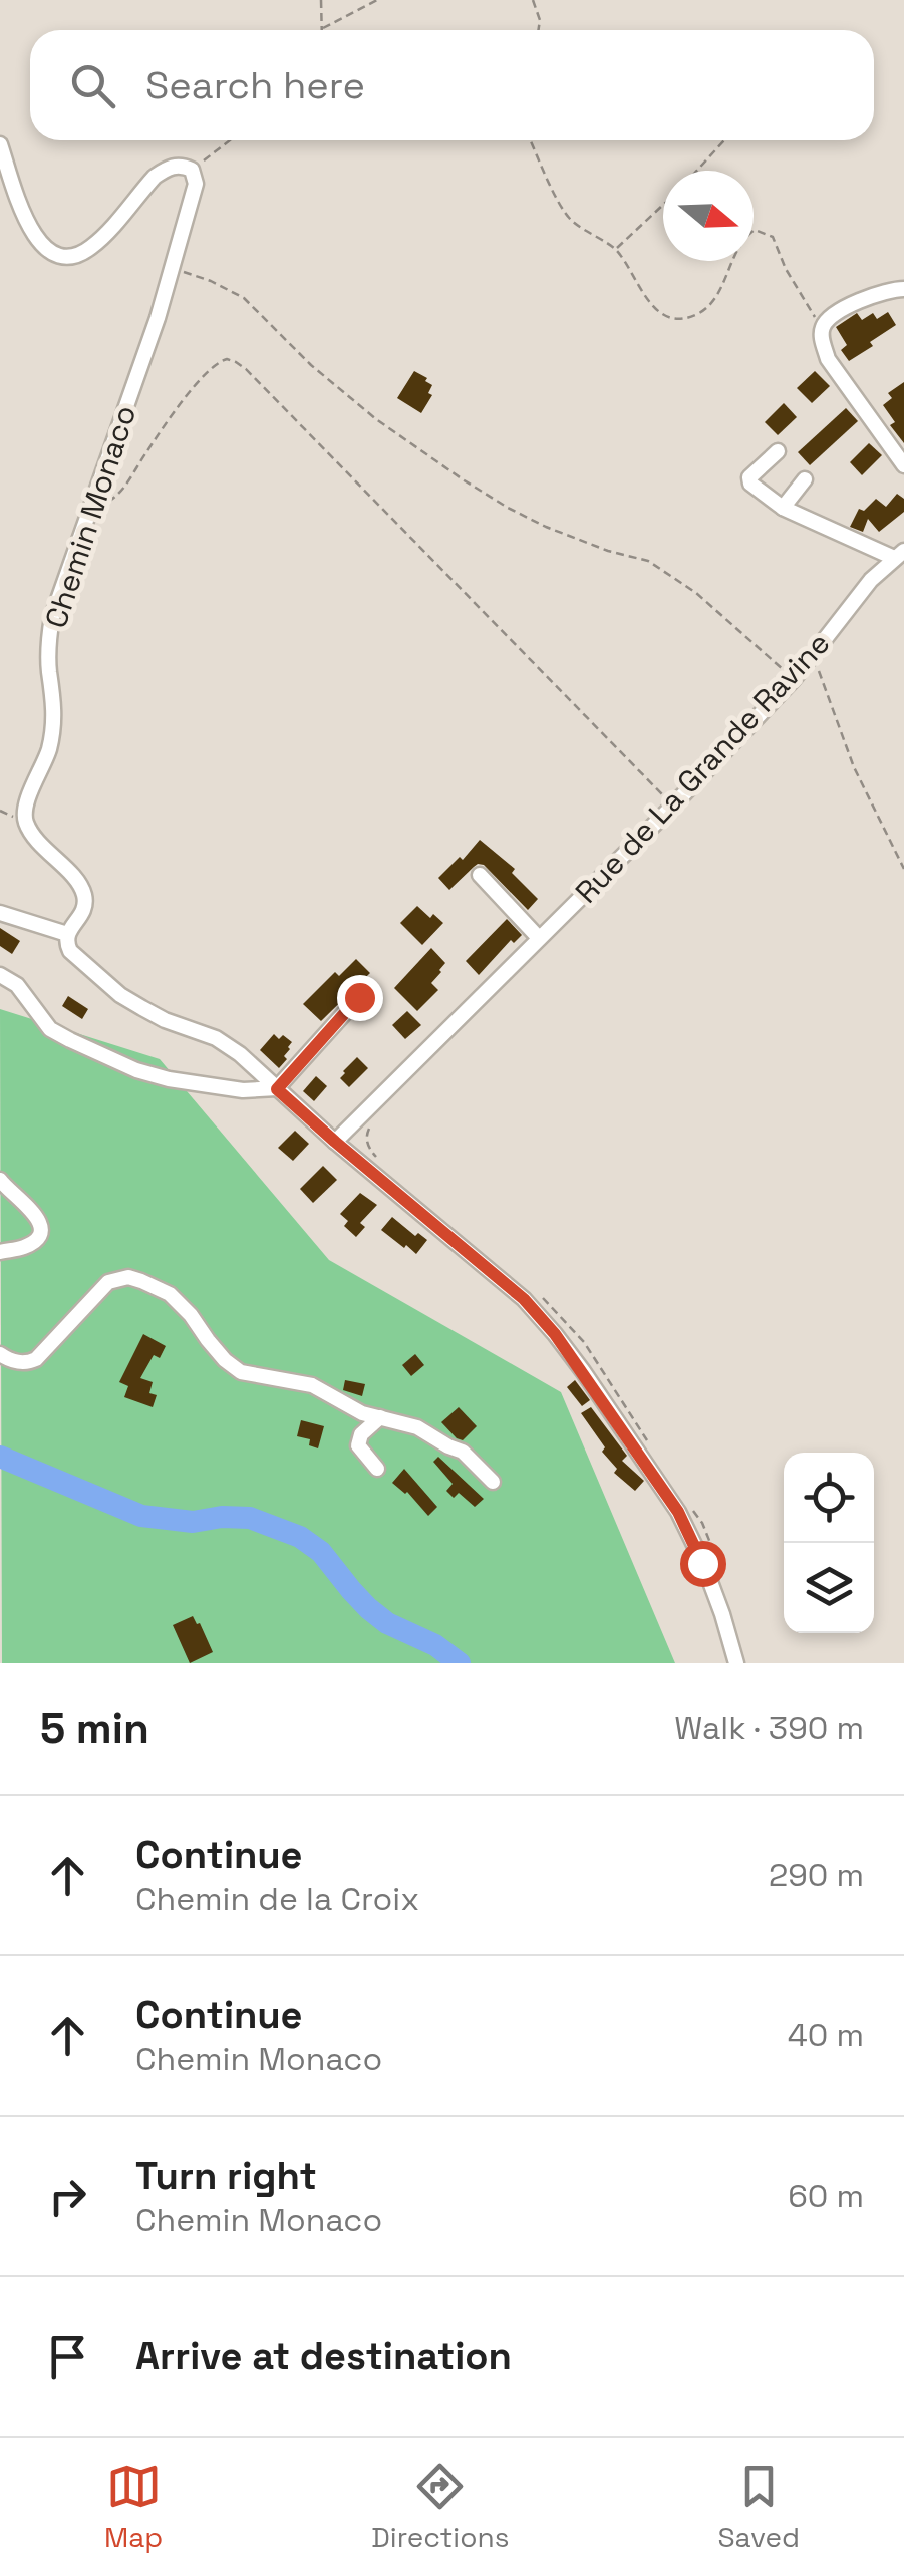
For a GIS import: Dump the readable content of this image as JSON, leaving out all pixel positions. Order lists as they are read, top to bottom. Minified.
{"streets":{"street":["Chemin Monaco","Rue de La Grande Ravine"]},"north":"right","page":{"search":"Search here","heading":["5 min","Walk · 390 m"],"list":[["Continue","Chemin de la Croix","290 m"],["Continue","Chemin Monaco","40 m"],["Turn right","Chemin Monaco","60 m"],"Arrive at destination"],"nav":["Map","Directions","Saved"]}}
